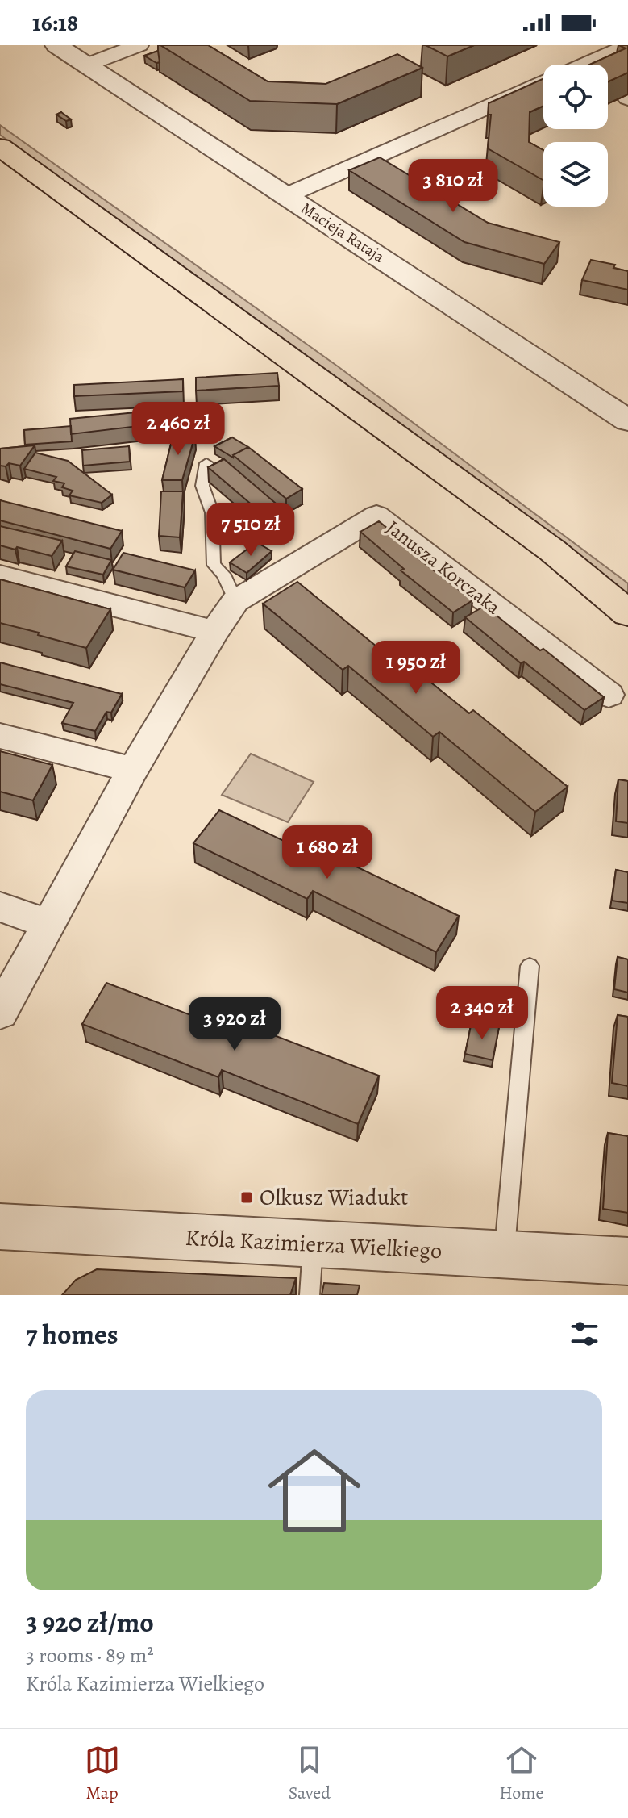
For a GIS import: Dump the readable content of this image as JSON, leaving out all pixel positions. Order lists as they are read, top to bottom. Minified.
{"streets":{"street":["Macieja Rataja","Janusza Korczaka","Króla Kazimierza Wielkiego"]},"places":{"transit":["Olkusz Wiadukt"]},"page":{"status":"16:18","price":["3 810 zł","2 460 zł","7 510 zł","1 950 zł","1 680 zł","2 340 zł","3 920 zł"],"heading":"7 homes","list":[{"name":"3 920 zł/mo","note":"3 rooms · 89 m² · Króla Kazimierza Wielkiego"}],"tabs":["Map","Saved","Home"]}}
